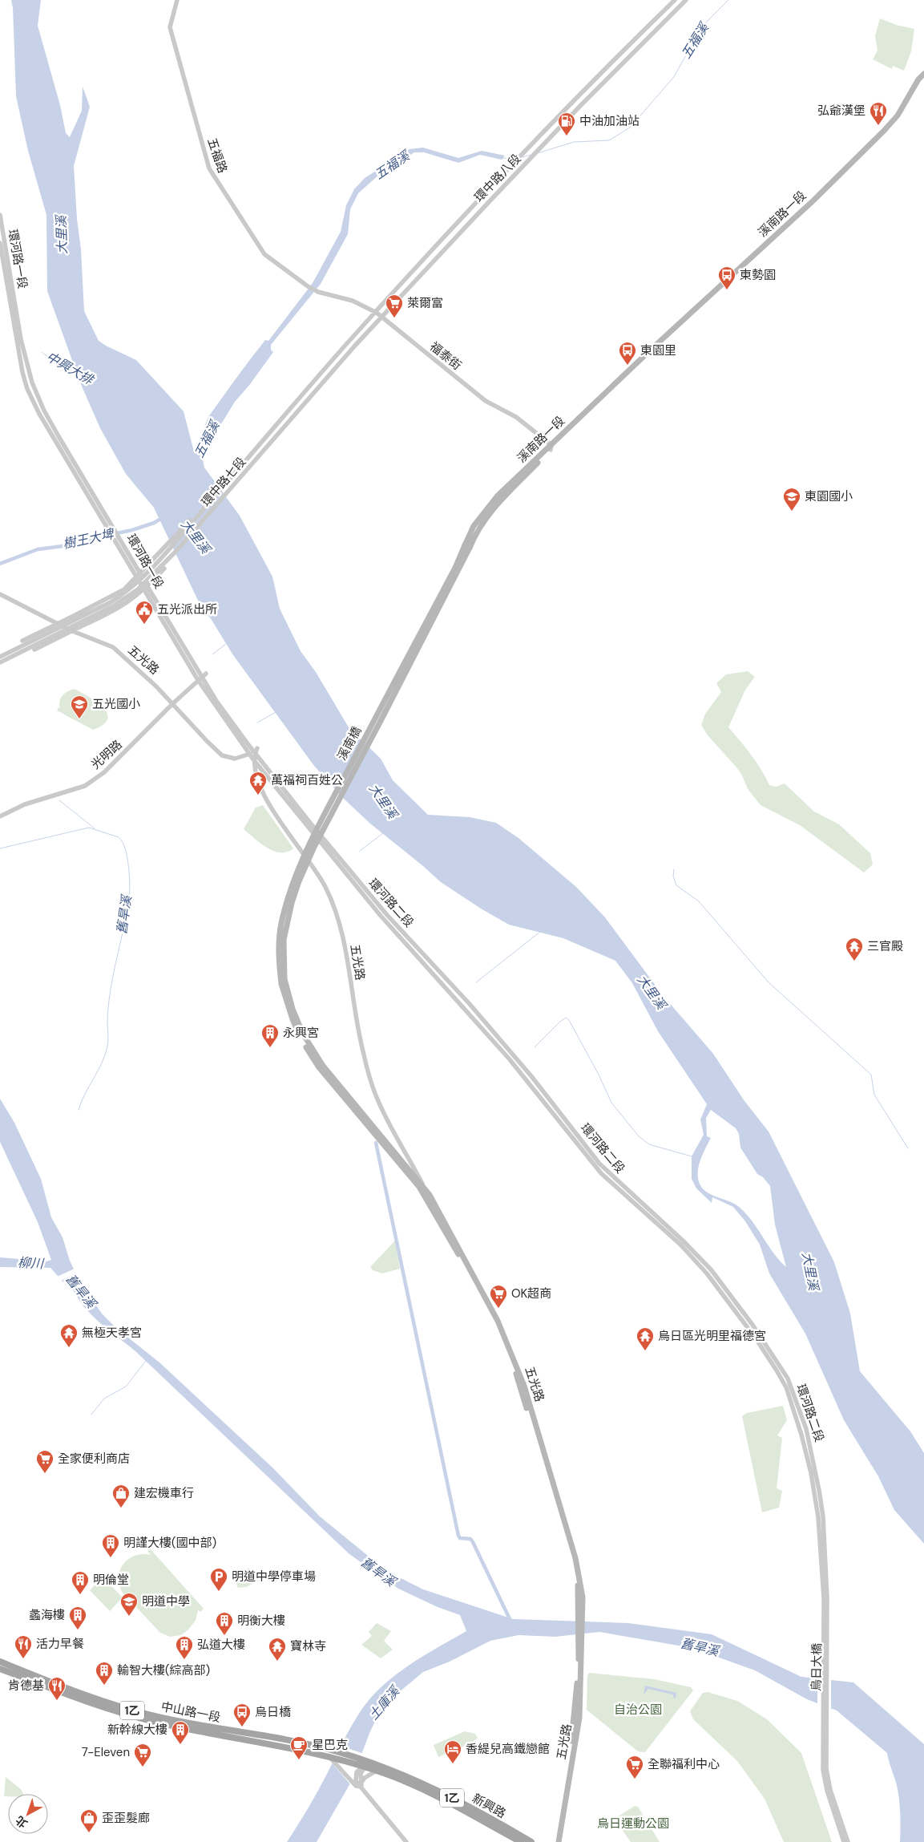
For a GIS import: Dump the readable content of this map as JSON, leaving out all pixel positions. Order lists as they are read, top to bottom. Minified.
{"streets":{"main road":["溪南路一段","五光路","溪南橋","1乙","中山路一段","新興路"],"street":["五福路","環中路八段","環河路一段","福泰街","環中路七段","光明路","環河路二段","烏日大橋"]},"crossings":[["五福路","福泰街"],["環中路八段","福泰街"],["環中路八段","環中路七段"],["溪南路一段","福泰街"],["溪南路一段","溪南橋"],["環河路一段","五光路"],["環河路一段","光明路"],["環河路一段","環河路二段"],["五光路","溪南橋"],["五光路","光明路"],["環河路二段","烏日大橋"],["1乙","中山路一段"],["1乙","新興路"]],"water":["五福溪","大里溪","中興大排","樹王大埤","舊旱溪","柳川","土庫溪"],"parks":["自治公園","烏日運動公園"],"places":{"restaurant":["弘爺漢堡","活力早餐","肯德基"],"fuel station":["中油加油站"],"bus stop":["東勢園","東園里","烏日橋"],"supermarket":["萊爾富","OK超商","全家便利商店","7-Eleven","全聯福利中心"],"school or university":["東園國小","五光國小","明道中學"],"public building":["五光派出所"],"temple":["萬福祠百姓公","三官殿","無極天孝宮","烏日區光明里福德宮","寶林寺"],"building":["永興宮","明謹大樓(國中部)","明倫堂","蠡海樓","明衡大樓","弘道大樓","輸智大樓(綜高部)","新幹線大樓"],"shop":["建宏機車行","歪歪髮廊"],"parking":["明道中學停車場"],"cafe":["星巴克"],"hotel":["香緹兒高鐵戀館"]},"north":"bottom left"}
